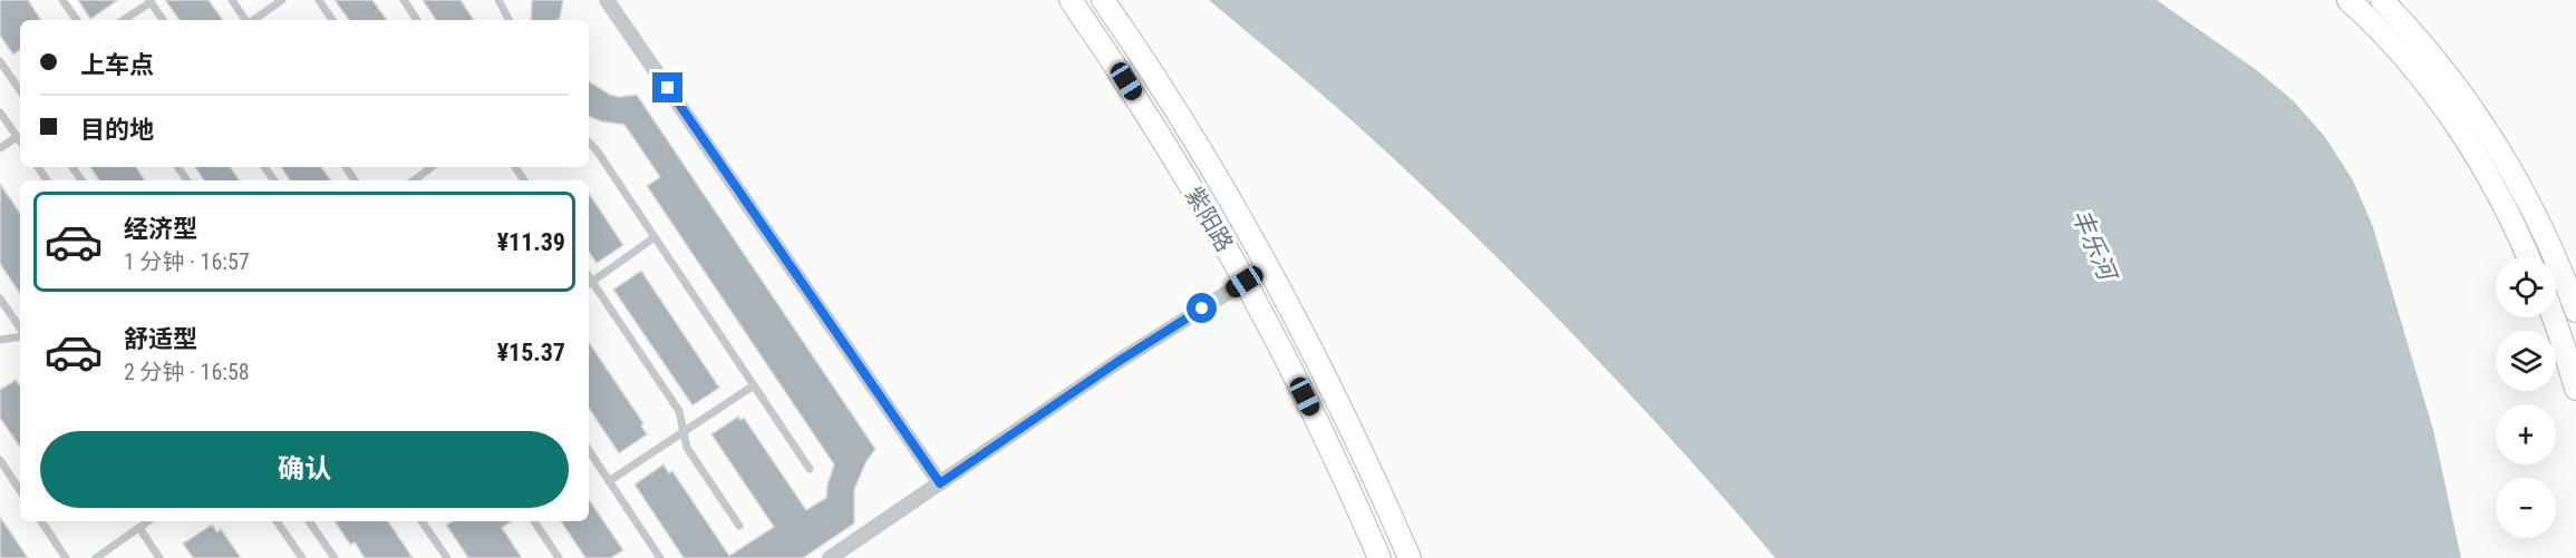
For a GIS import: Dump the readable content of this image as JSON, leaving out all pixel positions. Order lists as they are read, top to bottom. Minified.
{"streets":{"main road":["紫阳路"]},"water":["丰乐河"],"page":{"banner":["上车点","目的地"],"list":[{"name":"经济型","note":"1 分钟 · 16:57","value":"¥11.39"},{"name":"舒适型","note":"2 分钟 · 16:58","value":"¥15.37"}],"map_buttons":["+","−"],"buttons":"确认"}}
